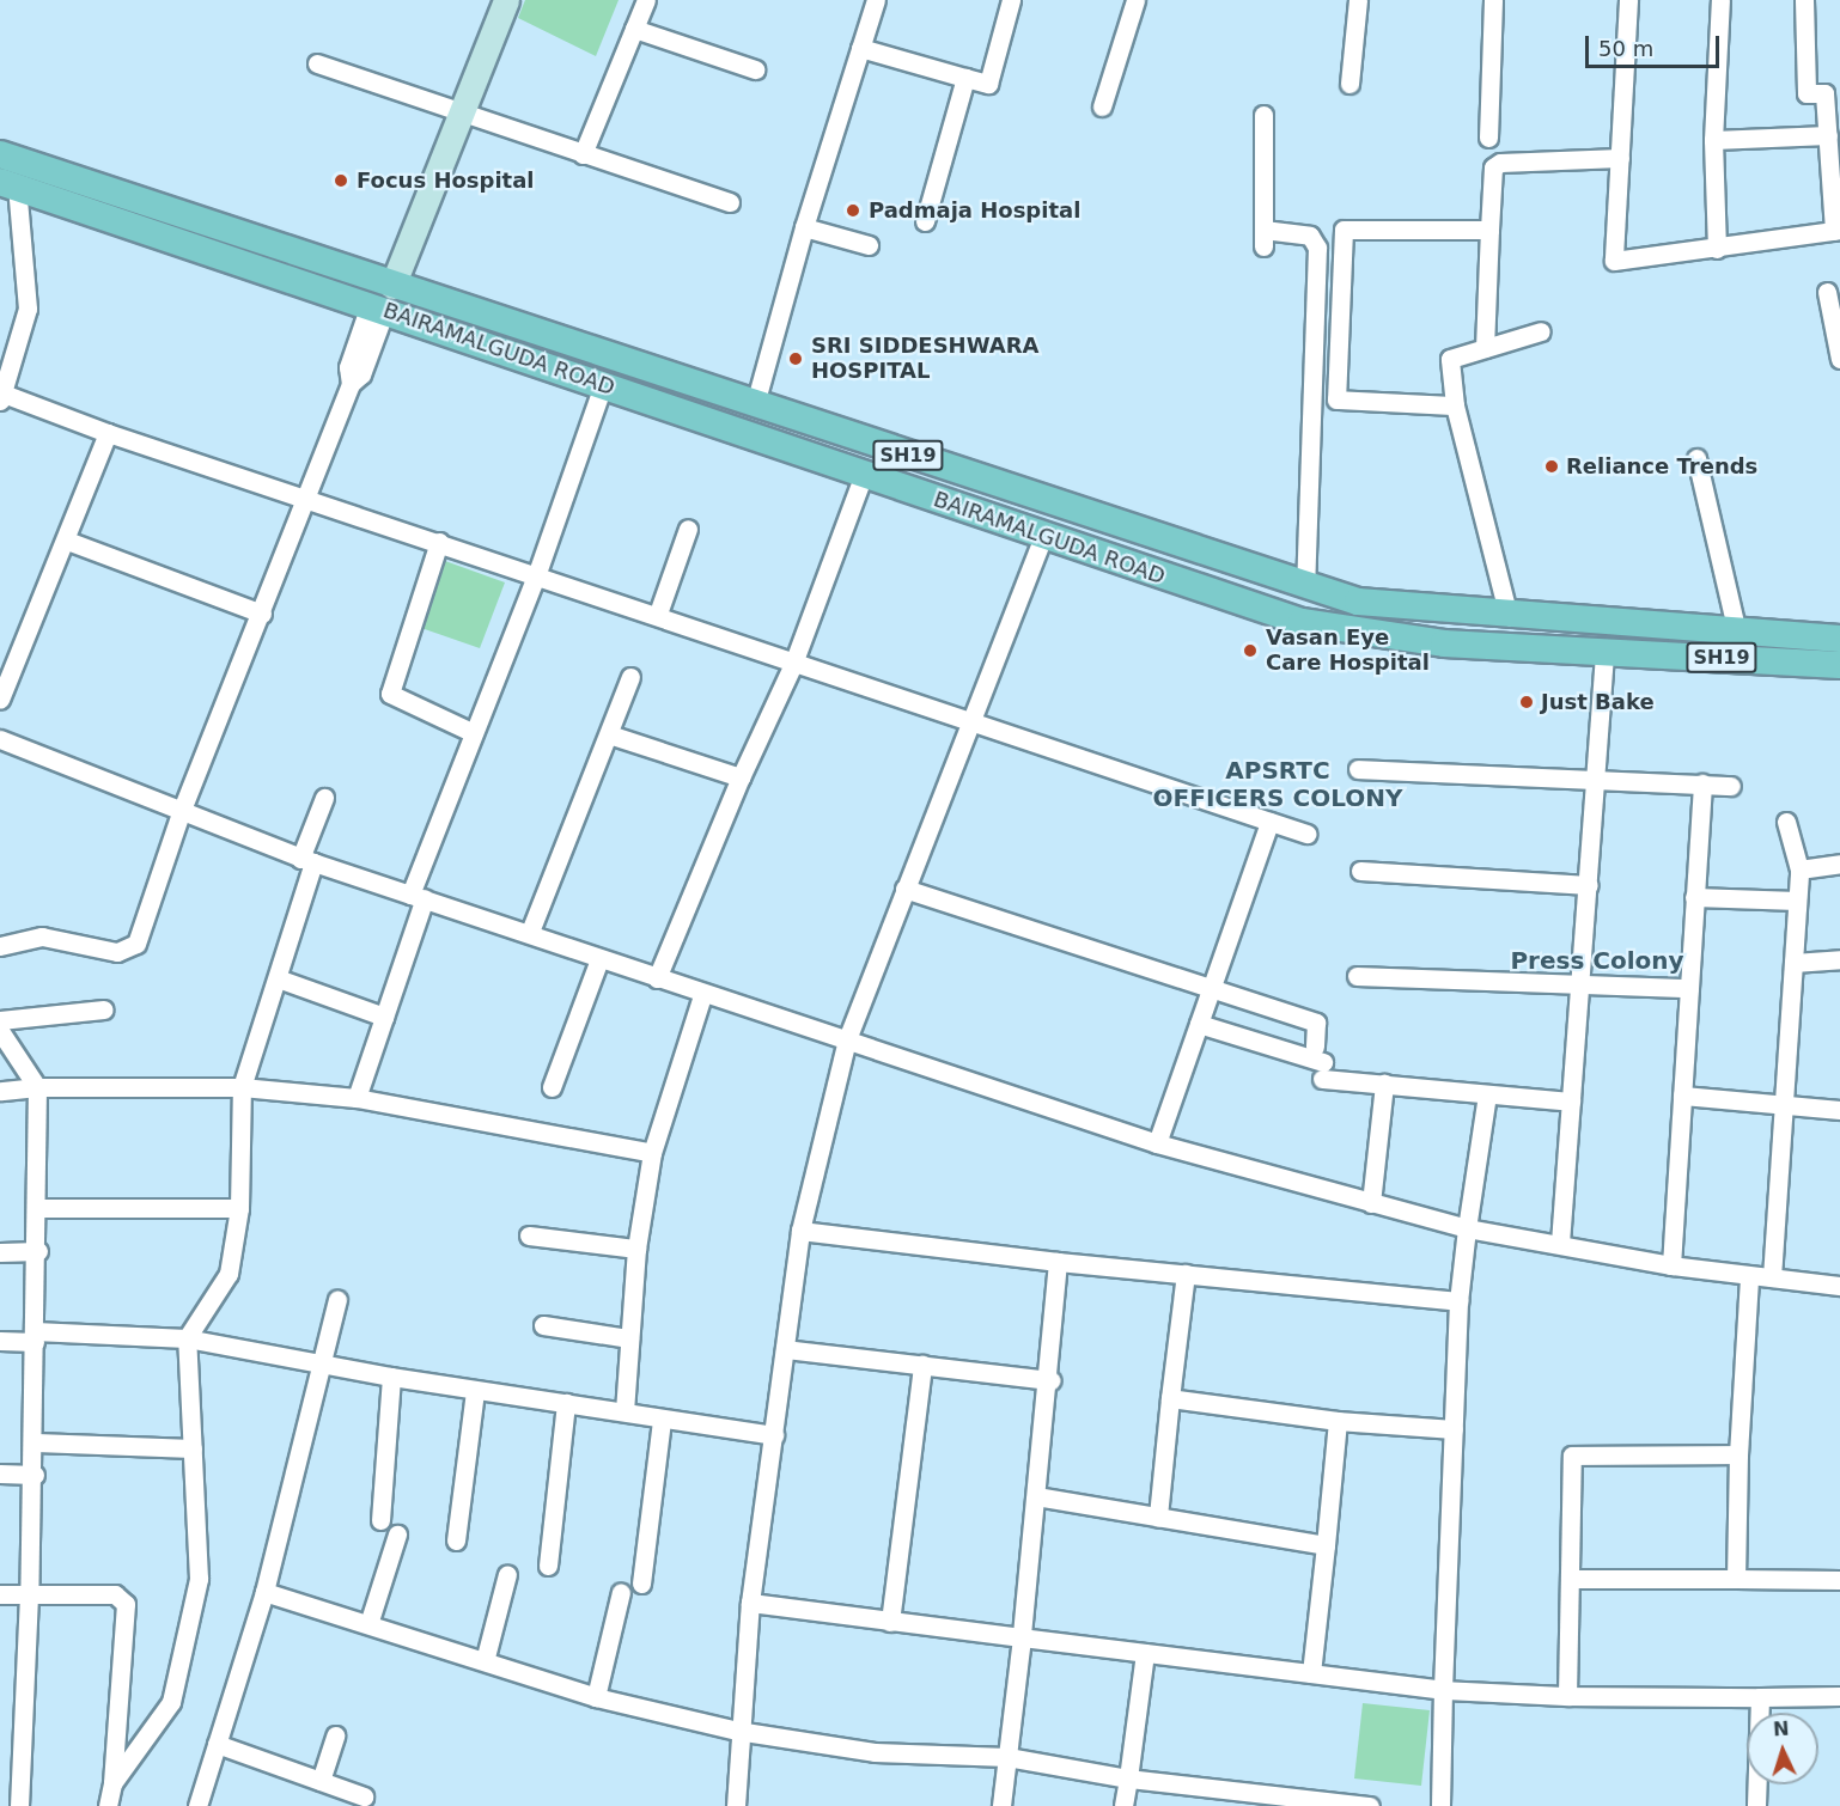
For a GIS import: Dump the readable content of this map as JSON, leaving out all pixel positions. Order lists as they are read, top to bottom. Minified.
{"streets":{"main road":["BAIRAMALGUDA ROAD","SH19"]},"districts":["APSRTC OFFICERS COLONY","Press Colony"],"places":["Focus Hospital","Padmaja Hospital","SRI SIDDESHWARA HOSPITAL","Reliance Trends","Vasan Eye Care Hospital","Just Bake"],"scale_bar":"50 m","north":"top"}
